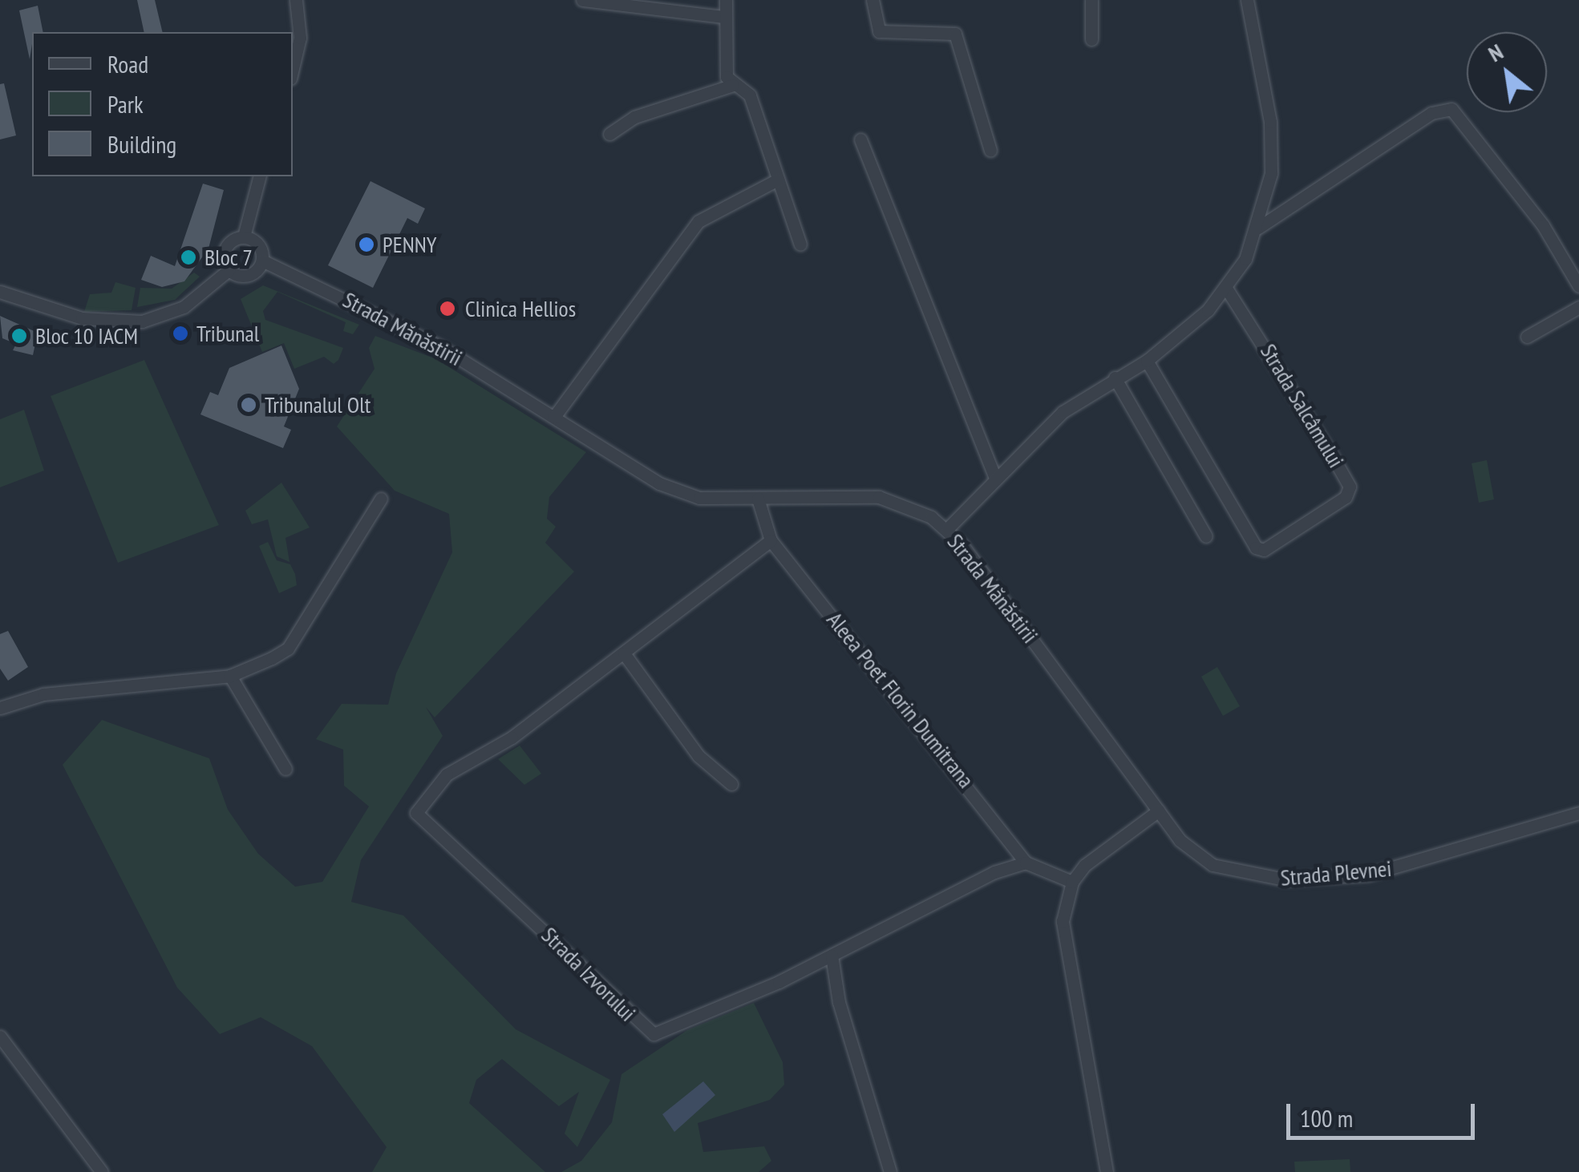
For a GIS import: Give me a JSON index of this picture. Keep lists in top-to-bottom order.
{
  "streets": {
    "street": [
      "Strada Mănăstirii",
      "Strada Salcâmului",
      "Aleea Poet Florin Dumitrana",
      "Strada Plevnei",
      "Strada Izvorului"
    ]
  },
  "crossings": [
    ["Strada Mănăstirii", "Strada Plevnei"],
    ["Aleea Poet Florin Dumitrana", "Strada Izvorului"]
  ],
  "places": [
    "PENNY",
    "Bloc 7",
    "Clinica Hellios",
    "Tribunal",
    "Bloc 10 IACM",
    "Tribunalul Olt"
  ],
  "legend": ["Road", "Park", "Building"],
  "scale_bar": "100 m",
  "north": "top left"
}
